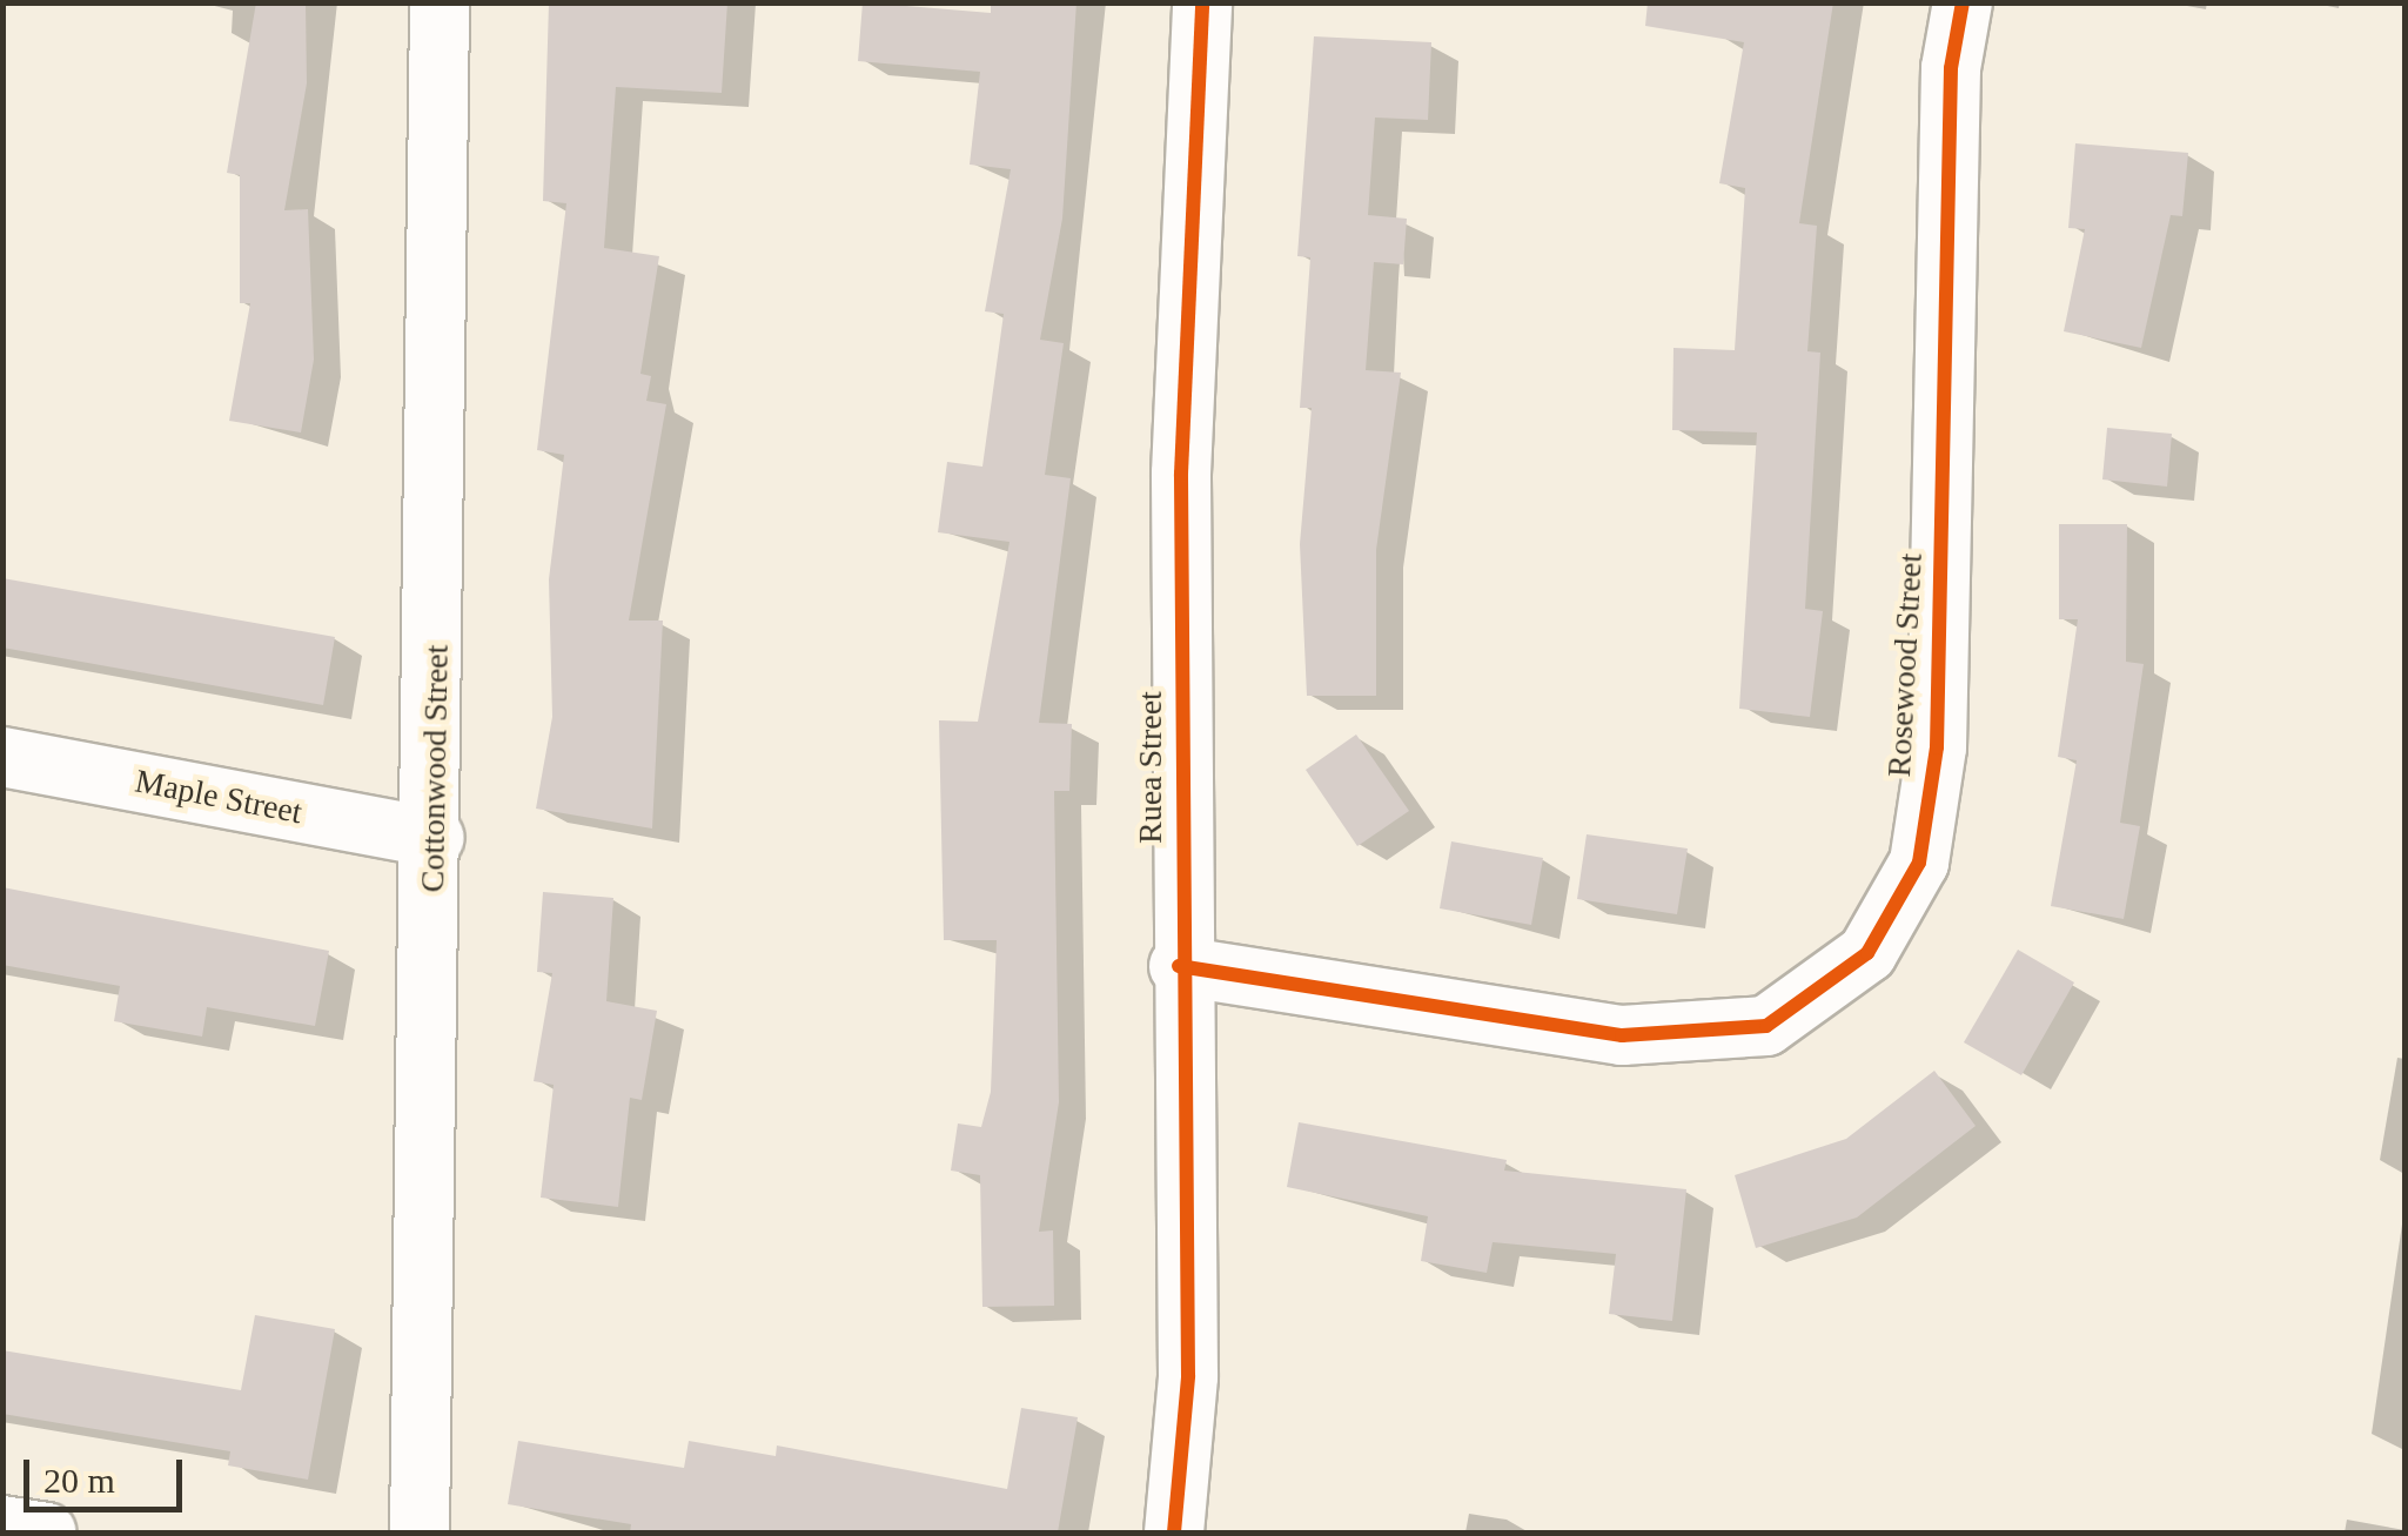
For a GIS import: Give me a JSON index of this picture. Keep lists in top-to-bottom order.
{
  "streets": {
    "street": [
      "Rosewood Street",
      "Ruea Street",
      "Cottonwood Street",
      "Maple Street"
    ]
  },
  "crossings": [
    ["Rosewood Street", "Ruea Street"],
    ["Cottonwood Street", "Maple Street"]
  ],
  "scale_bar": "20 m"
}
